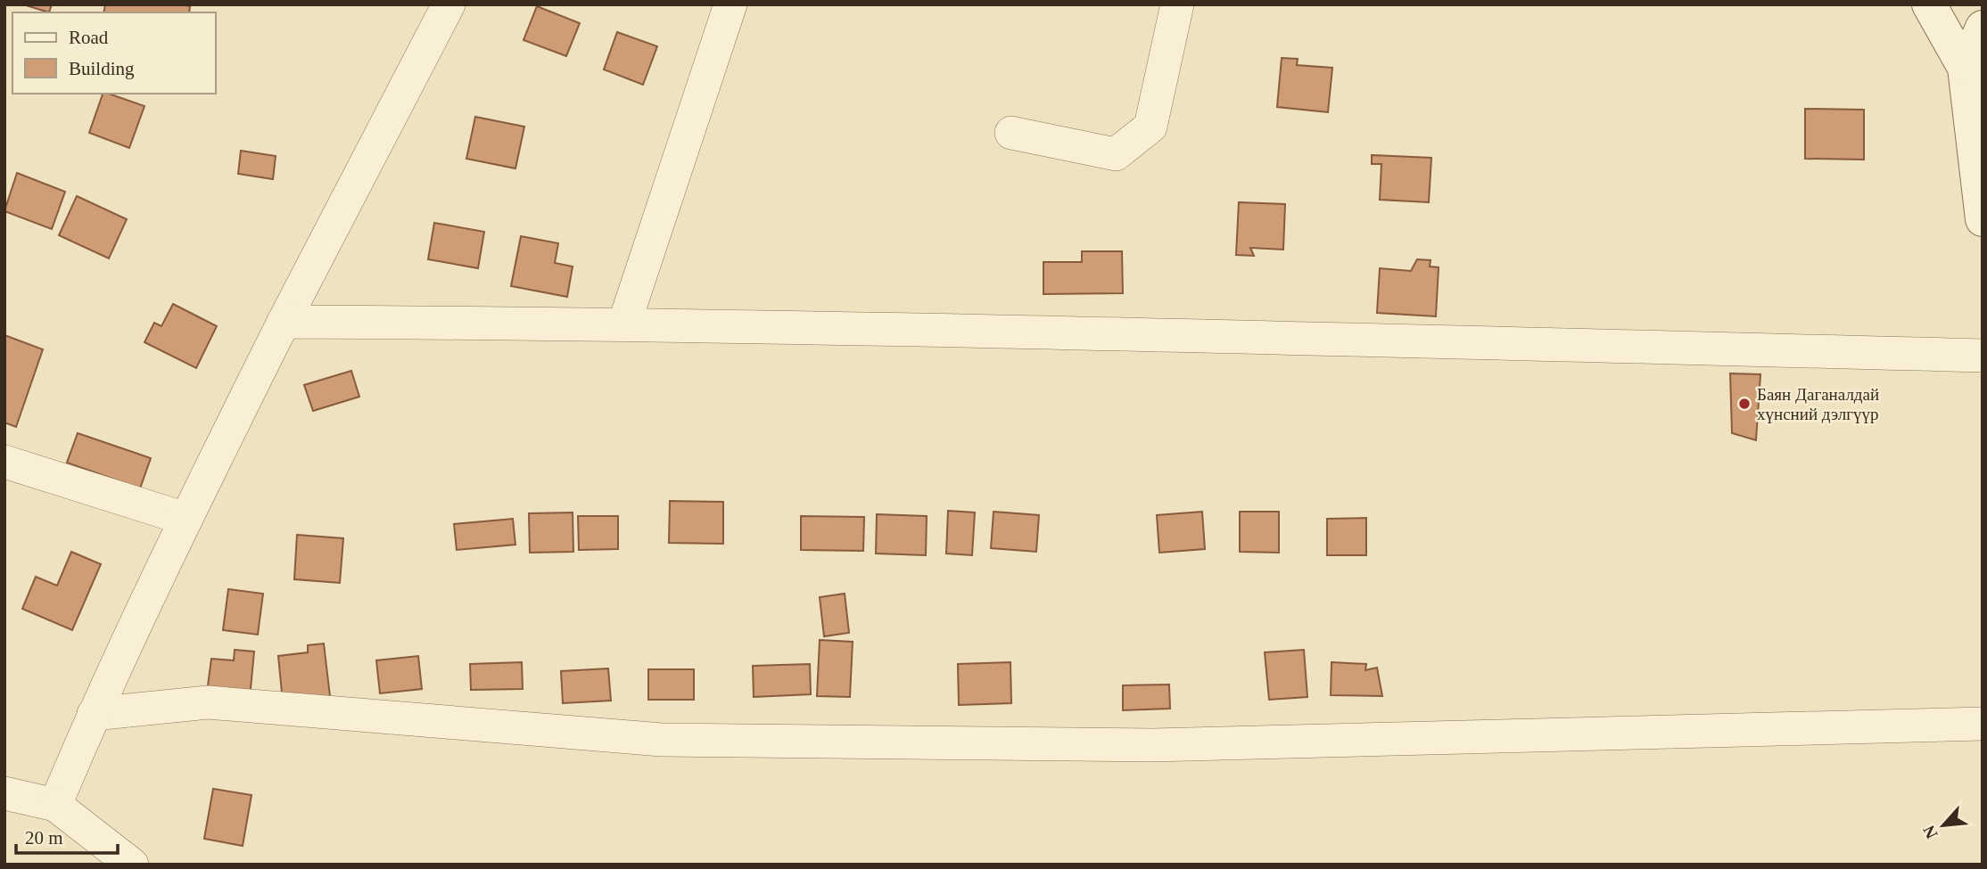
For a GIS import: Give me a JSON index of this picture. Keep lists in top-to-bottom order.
{
  "places": ["Баян Даганалдай хүнсний дэлгүүр"],
  "legend": ["Road", "Building"],
  "scale_bar": "20 m",
  "north": "bottom left"
}
